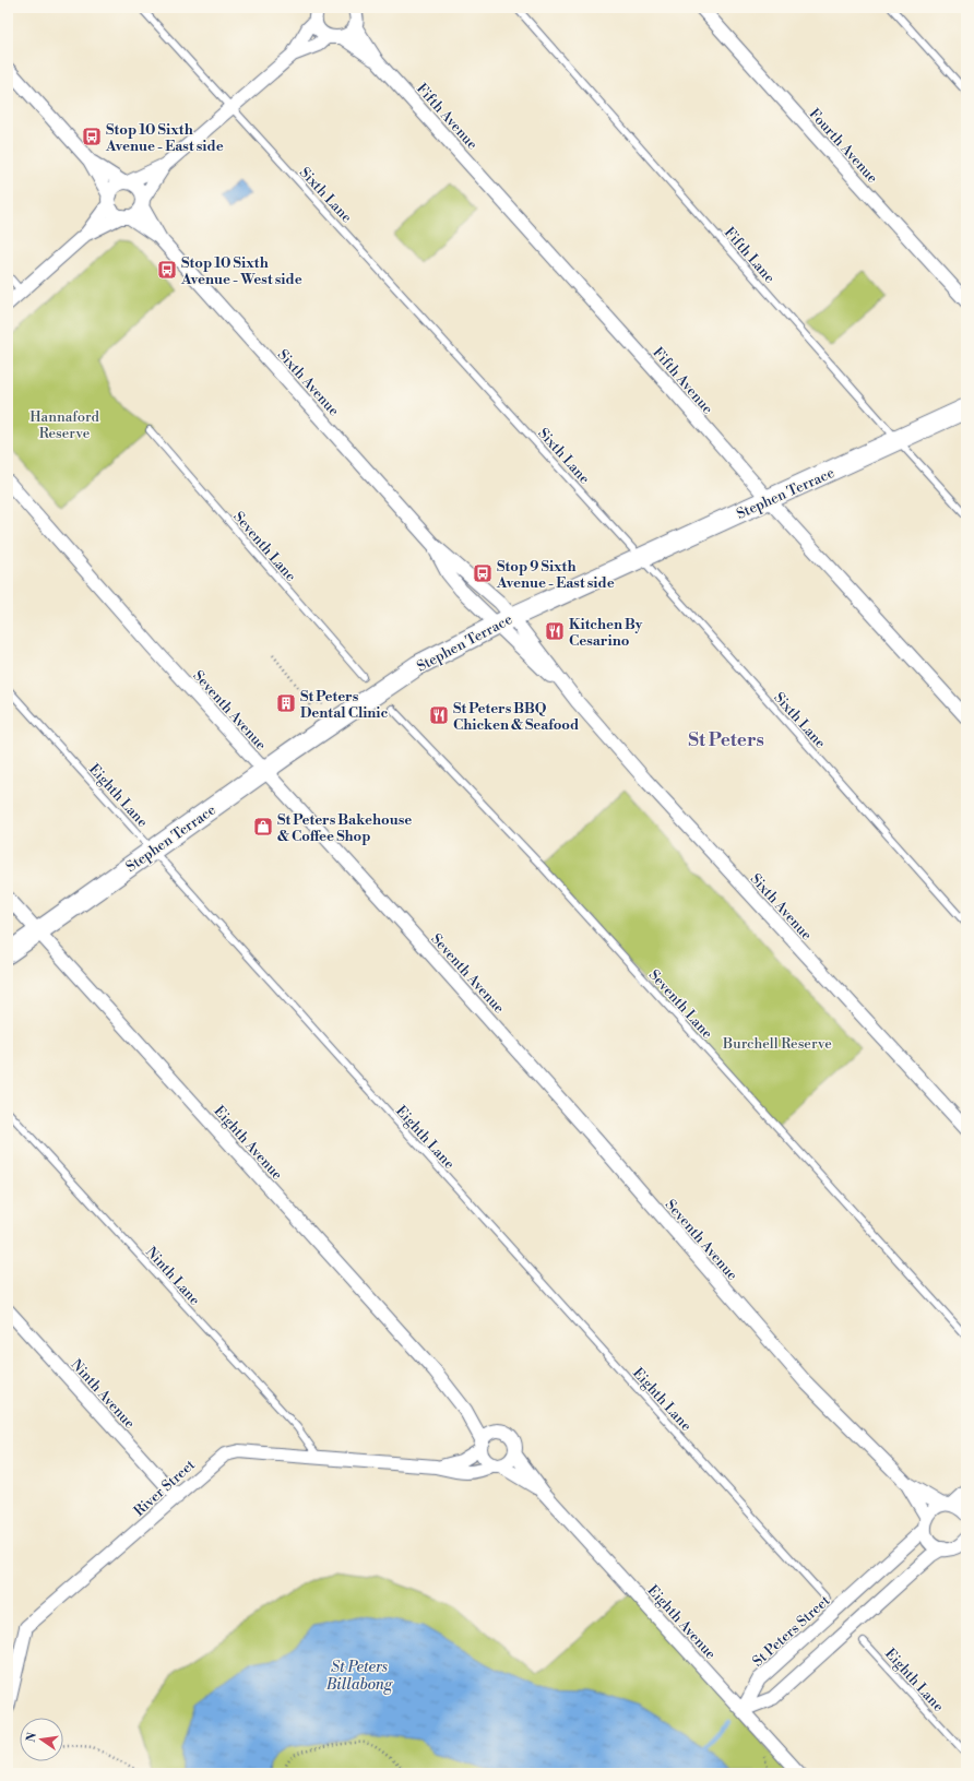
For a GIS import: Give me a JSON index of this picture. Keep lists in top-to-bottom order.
{
  "streets": {
    "main road": ["Stephen Terrace"],
    "street": [
      "Fifth Avenue",
      "Fourth Avenue",
      "Sixth Avenue",
      "Seventh Avenue",
      "Eighth Avenue",
      "Ninth Avenue",
      "River Street",
      "St Peters Street"
    ],
    "lane": [
      "Sixth Lane",
      "Fifth Lane",
      "Seventh Lane",
      "Eighth Lane",
      "Ninth Lane"
    ]
  },
  "crossings": [
    ["Fifth Avenue", "Stephen Terrace"],
    ["Sixth Lane", "Stephen Terrace"],
    ["Fifth Lane", "Stephen Terrace"],
    ["Sixth Avenue", "Stephen Terrace"],
    ["Stephen Terrace", "Seventh Avenue"],
    ["Stephen Terrace", "Eighth Lane"],
    ["Stephen Terrace", "Eighth Avenue"],
    ["Seventh Avenue", "St Peters Street"],
    ["Eighth Avenue", "River Street"],
    ["Eighth Avenue", "St Peters Street"],
    ["Ninth Lane", "River Street"],
    ["Ninth Avenue", "River Street"]
  ],
  "districts": ["St Peters"],
  "water": ["St Peters Billabong"],
  "parks": ["Hannaford Reserve", "Burchell Reserve"],
  "places": {
    "bus stop": ["Stop 10 Sixth Avenue - East side", "Stop 10 Sixth Avenue - West side", "Stop 9 Sixth Avenue - East side"],
    "restaurant": ["Kitchen By Cesarino", "St Peters BBQ Chicken & Seafood"],
    "building": ["St Peters Dental Clinic"],
    "shop": ["St Peters Bakehouse & Coffee Shop"]
  },
  "north": "left"
}
